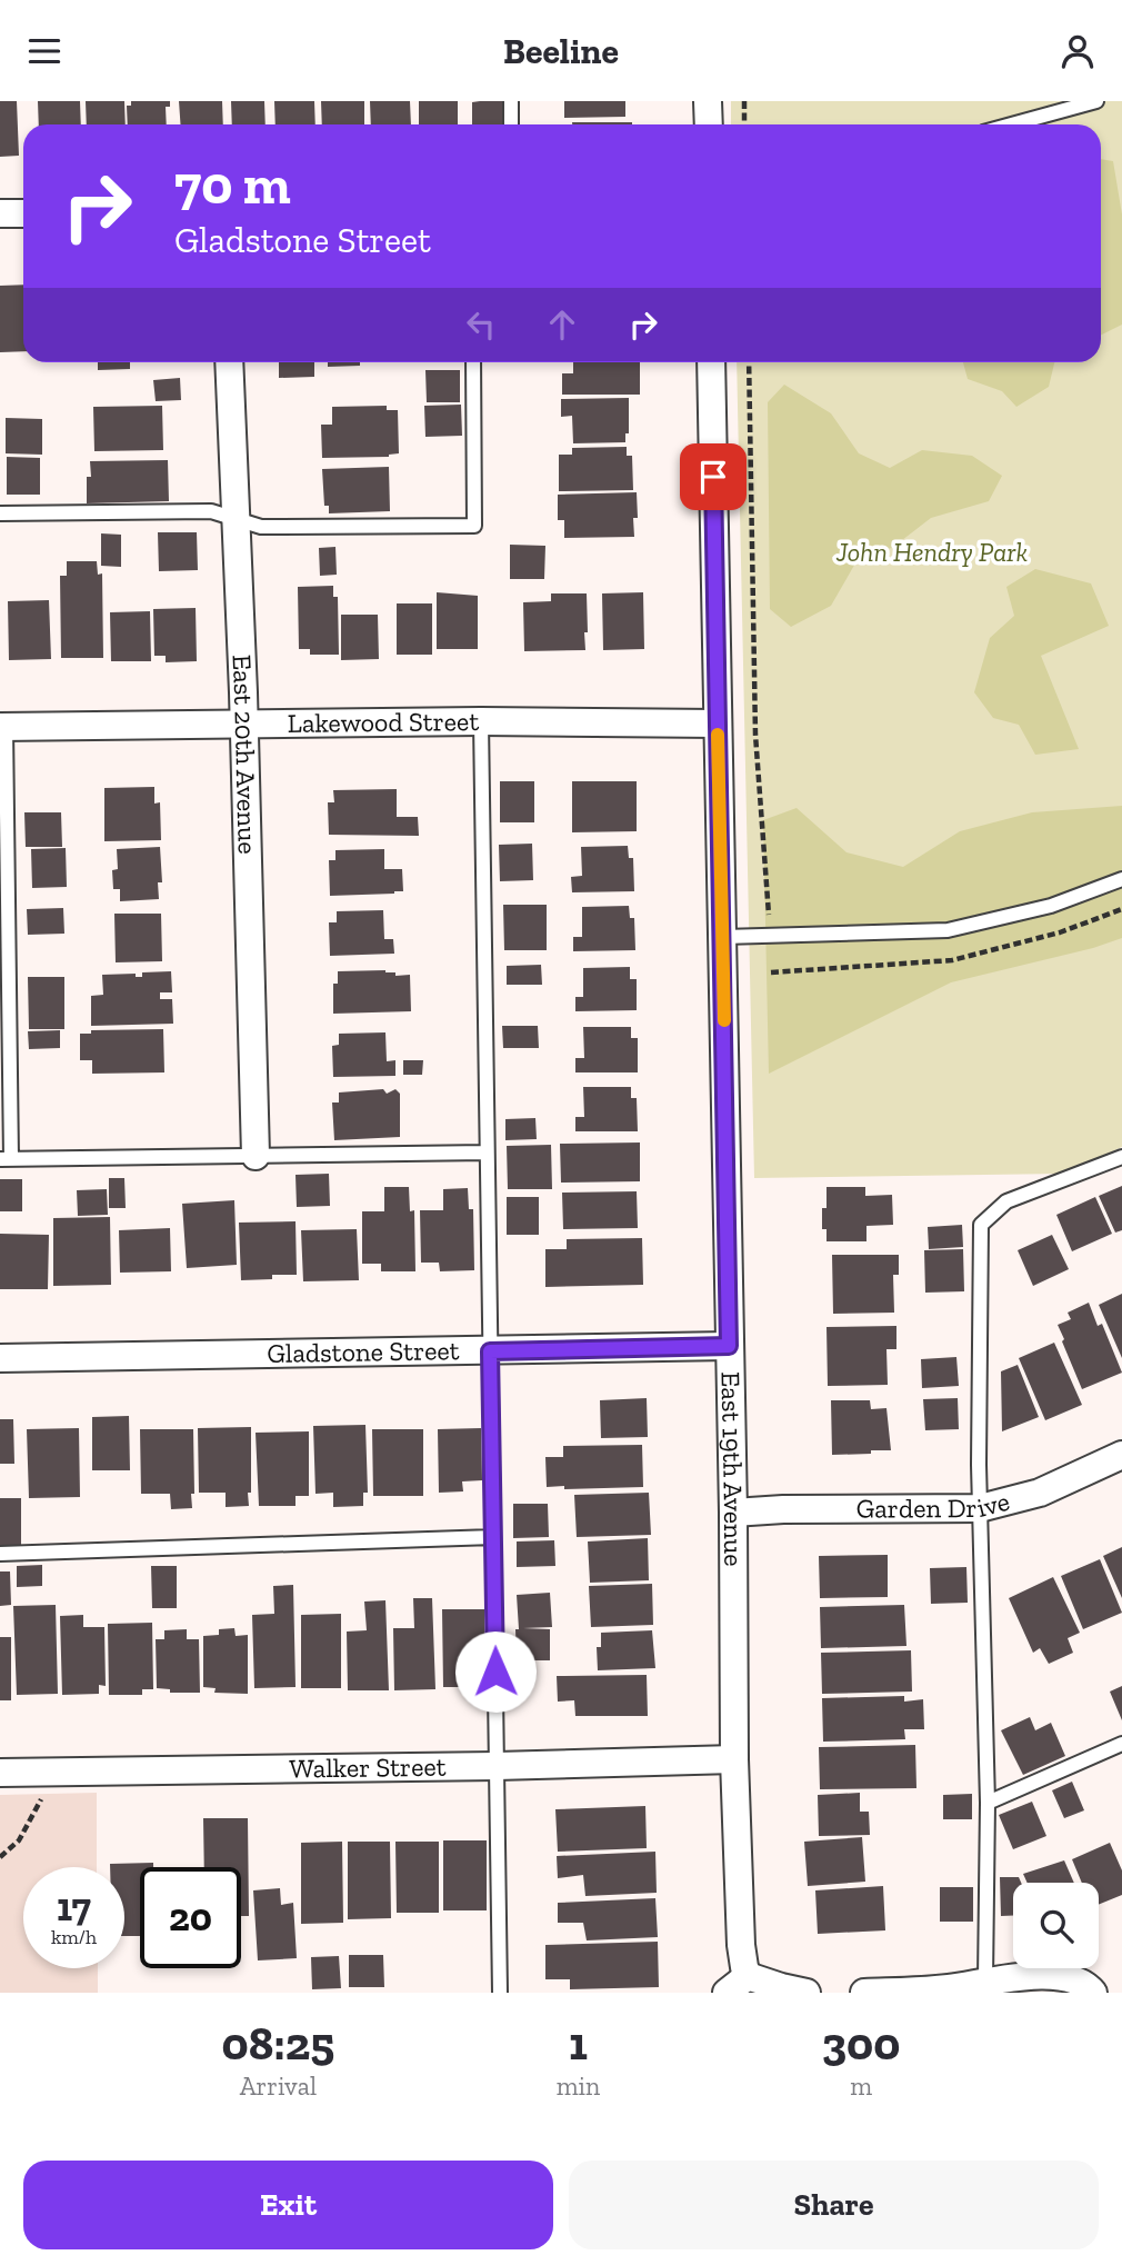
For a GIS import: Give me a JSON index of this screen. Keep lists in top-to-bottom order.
{
  "streets": {
    "street": [
      "Lakewood Street",
      "East 20th Avenue",
      "Gladstone Street",
      "East 19th Avenue",
      "Garden Drive",
      "Walker Street"
    ]
  },
  "crossings": [
    ["Lakewood Street", "East 20th Avenue"],
    ["Lakewood Street", "East 19th Avenue"],
    ["Gladstone Street", "East 19th Avenue"],
    ["East 19th Avenue", "Garden Drive"],
    ["East 19th Avenue", "Walker Street"]
  ],
  "parks": ["John Hendry Park"],
  "page": {
    "header": "Beeline",
    "turn": ["70 m", "Gladstone Street"],
    "speed": "17 km/h",
    "limit": "20",
    "eta": [
      "08:25",
      "Arrival",
      "1",
      "min",
      "300",
      "m"
    ],
    "buttons": ["Exit", "Share"]
  }
}
